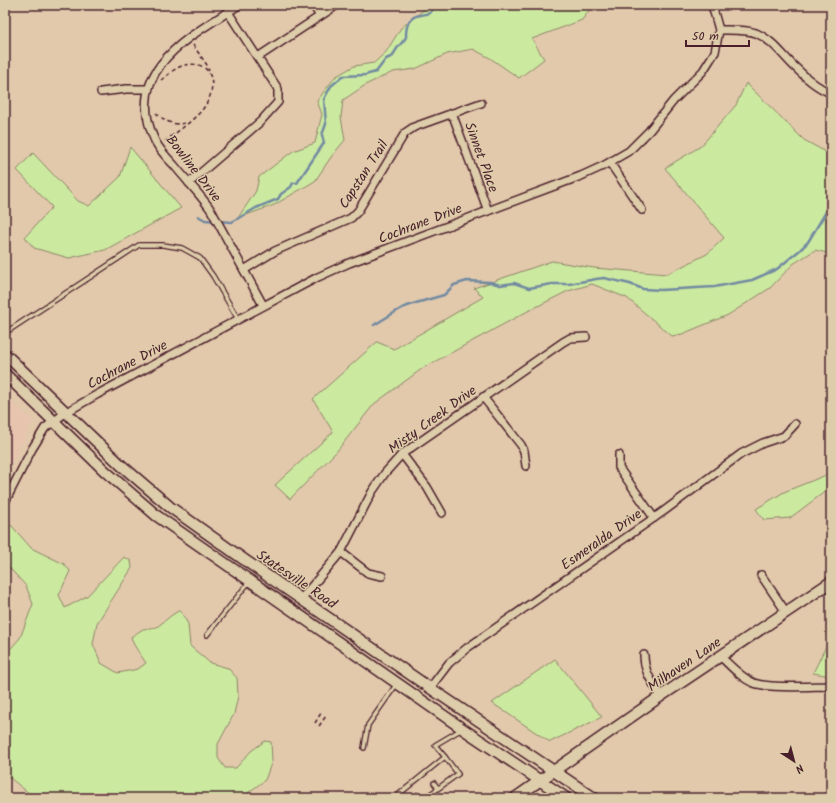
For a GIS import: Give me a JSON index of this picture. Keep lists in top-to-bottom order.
{
  "streets": {
    "main road": ["Statesville Road", "Milhaven Lane"],
    "street": [
      "Sinnet Place",
      "Bowline Drive",
      "Capstan Trail",
      "Cochrane Drive",
      "Misty Creek Drive",
      "Esmeralda Drive"
    ]
  },
  "crossings": [
    ["Sinnet Place", "Capstan Trail"],
    ["Sinnet Place", "Cochrane Drive"],
    ["Bowline Drive", "Capstan Trail"],
    ["Bowline Drive", "Cochrane Drive"],
    ["Cochrane Drive", "Statesville Road"],
    ["Misty Creek Drive", "Statesville Road"],
    ["Esmeralda Drive", "Statesville Road"],
    ["Statesville Road", "Milhaven Lane"]
  ],
  "scale_bar": "50 m",
  "north": "bottom right"
}
